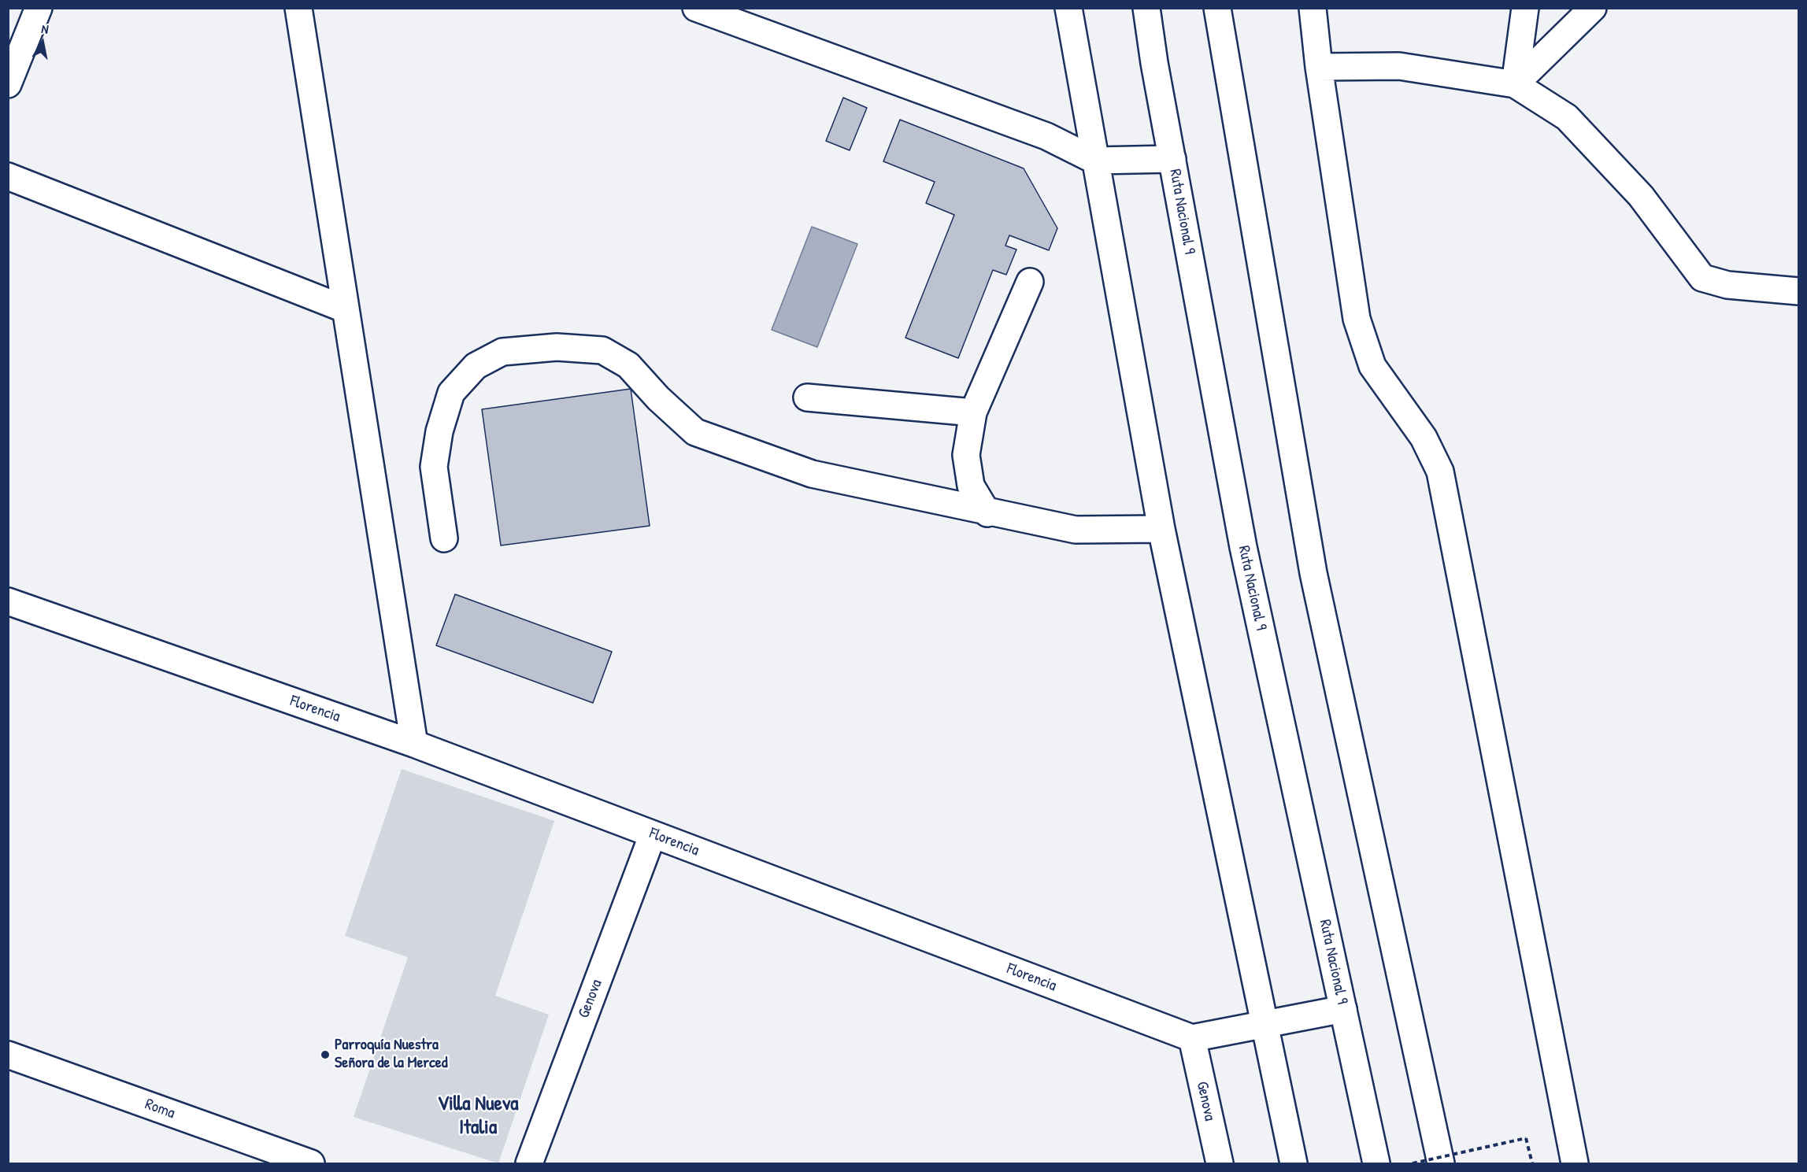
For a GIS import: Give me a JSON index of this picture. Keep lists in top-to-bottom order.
{
  "streets": {
    "main road": [
      "Ruta Nacional 9",
      "Florencia",
      "Genova",
      "Roma"
    ]
  },
  "crossings": [
    ["Florencia", "Genova"]
  ],
  "districts": ["Villa Nueva Italia"],
  "places": ["Parroquía Nuestra Señora de la Merced"],
  "north": "top"
}
